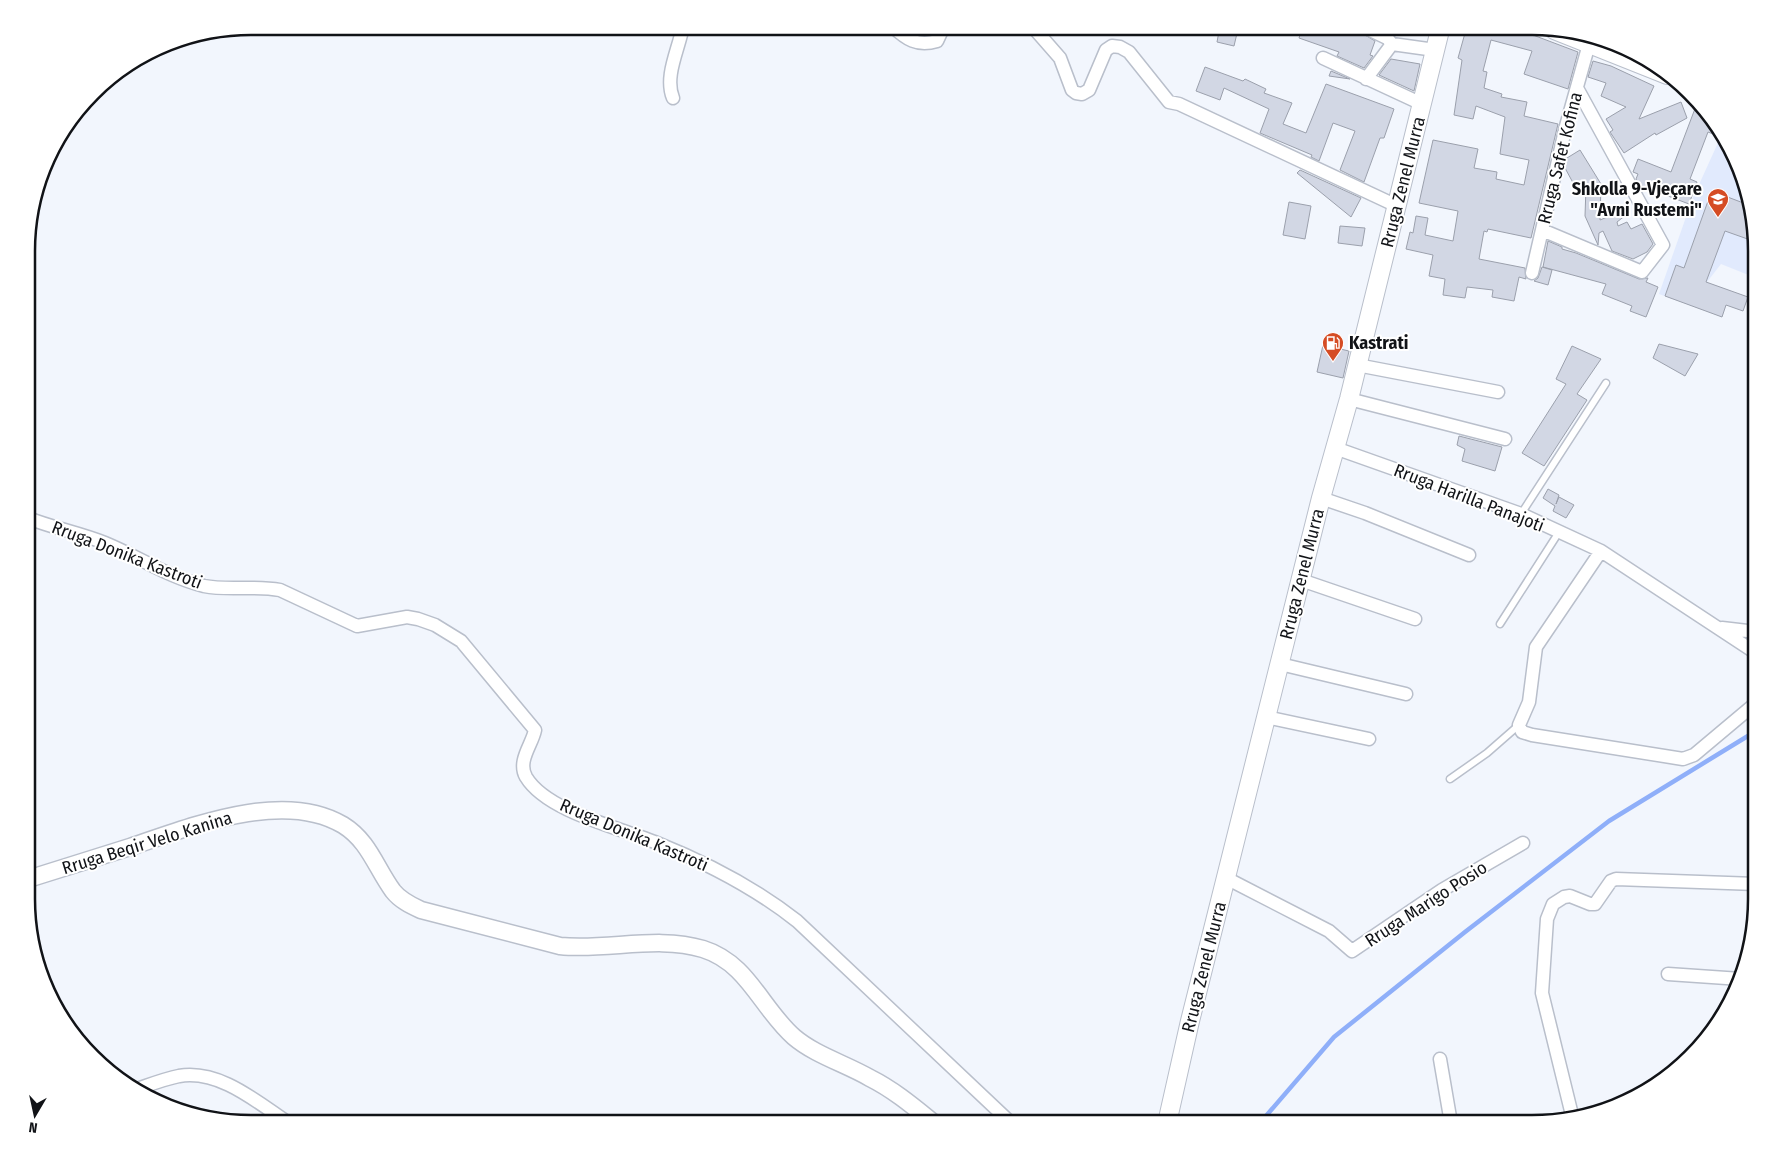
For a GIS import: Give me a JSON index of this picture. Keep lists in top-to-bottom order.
{
  "streets": {
    "main road": ["Rruga Zenel Murra"],
    "street": [
      "Rruga Safet Kofina",
      "Rruga Harilla Panajoti",
      "Rruga Donika Kastroti",
      "Rruga Beqir Velo Kanina",
      "Rruga Marigo Posio"
    ]
  },
  "crossings": [
    ["Rruga Zenel Murra", "Rruga Harilla Panajoti"],
    ["Rruga Zenel Murra", "Rruga Marigo Posio"]
  ],
  "places": {
    "school or university": ["Shkolla 9-Vjeçare \"Avni Rustemi\""],
    "fuel station": ["Kastrati"]
  },
  "north": "bottom"
}
